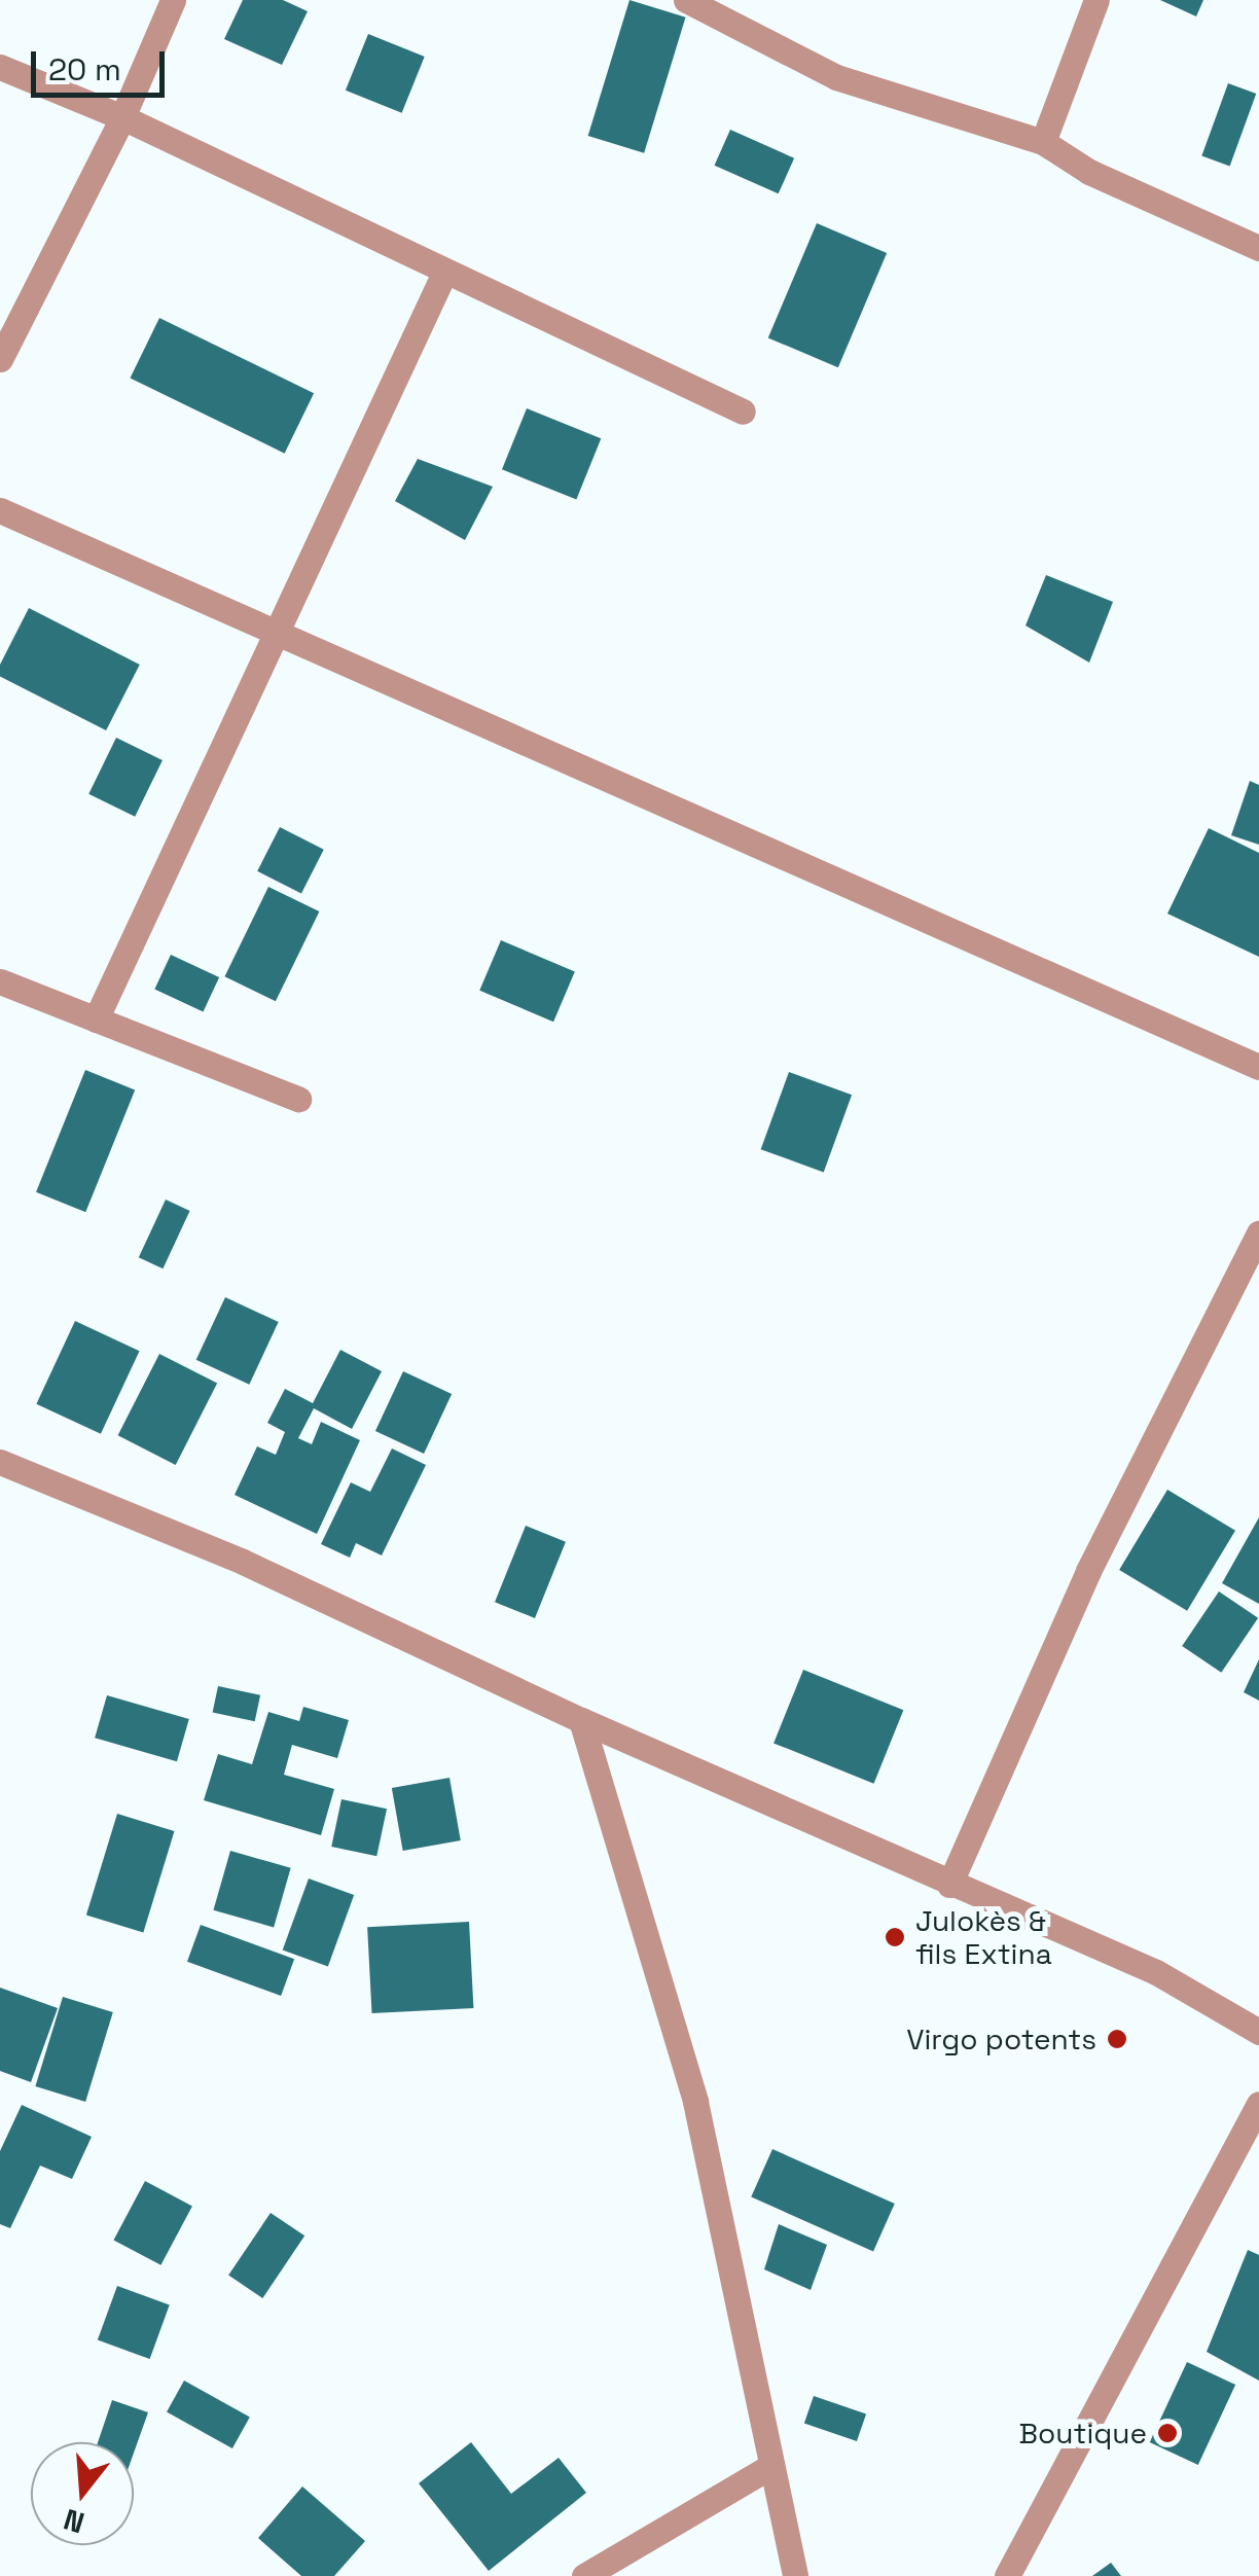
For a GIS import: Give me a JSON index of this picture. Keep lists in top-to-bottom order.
{
  "places": ["Julokès & fils Extina", "Virgo potents", "Boutique"],
  "scale_bar": "20 m",
  "north": "bottom"
}
